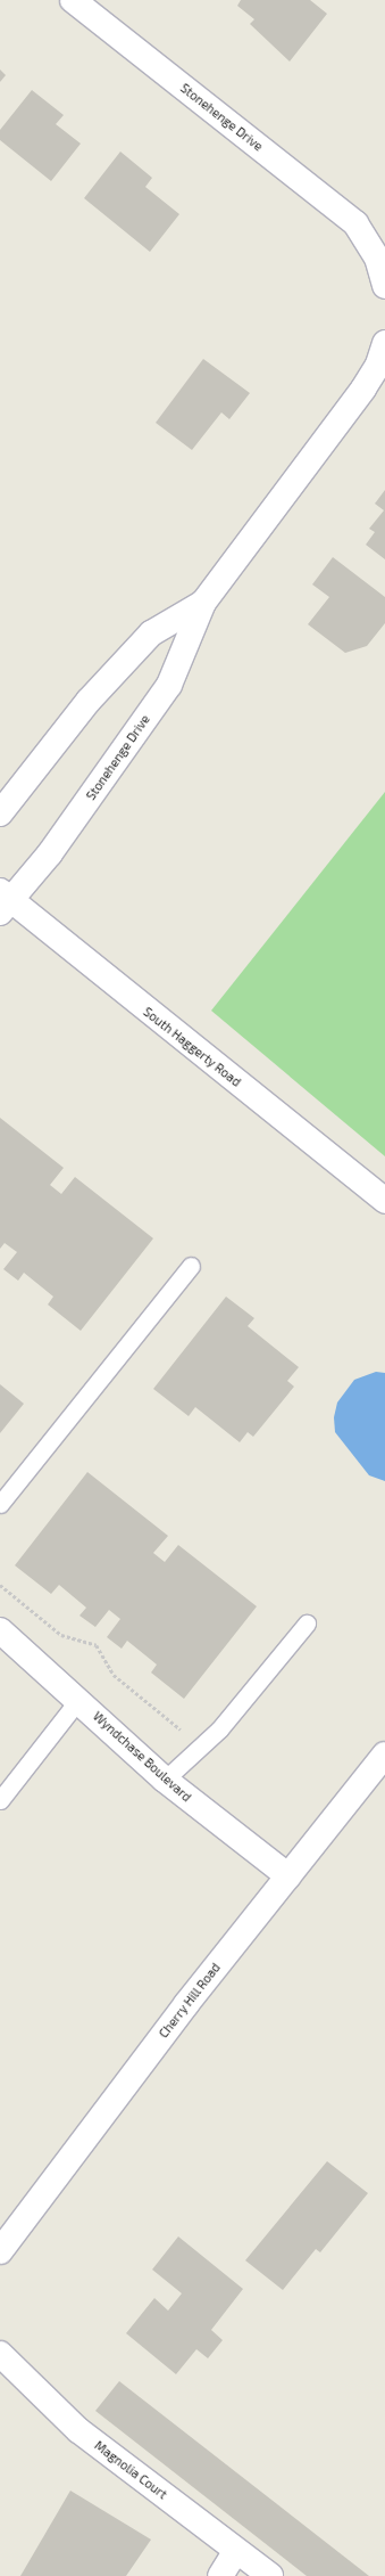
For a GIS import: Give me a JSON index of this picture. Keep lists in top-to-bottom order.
{
  "streets": {
    "street": [
      "Stonehenge Drive",
      "South Haggerty Road",
      "Wyndchase Boulevard",
      "Cherry Hill Road",
      "Magnolia Court"
    ]
  },
  "crossings": [
    ["Stonehenge Drive", "South Haggerty Road"],
    ["Wyndchase Boulevard", "Cherry Hill Road"]
  ]
}
